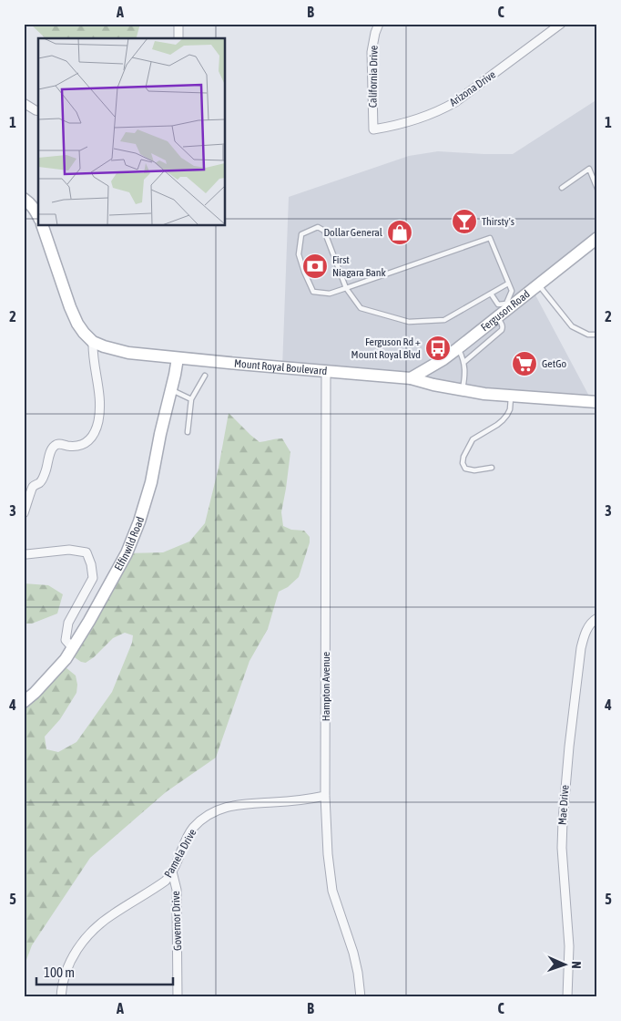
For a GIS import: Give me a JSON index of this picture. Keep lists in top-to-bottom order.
{
  "streets": {
    "main road": ["Ferguson Road", "Mount Royal Boulevard", "Elfinwild Road"],
    "street": [
      "California Drive",
      "Arizona Drive",
      "Hampton Avenue",
      "Mae Drive",
      "Pamela Drive",
      "Governor Drive"
    ]
  },
  "crossings": [
    ["California Drive", "Arizona Drive"],
    ["Ferguson Road", "Mount Royal Boulevard"],
    ["Mount Royal Boulevard", "Elfinwild Road"],
    ["Mount Royal Boulevard", "Hampton Avenue"],
    ["Hampton Avenue", "Pamela Drive"],
    ["Pamela Drive", "Governor Drive"]
  ],
  "places": {
    "bar": ["Thirsty's"],
    "shop": ["Dollar General"],
    "bank": ["First Niagara Bank"],
    "bus stop": ["Ferguson Rd + Mount Royal Blvd"],
    "supermarket": ["GetGo"]
  },
  "scale_bar": "100 m",
  "north": "right",
  "grid": {
    "columns": ["A", "B", "C"],
    "rows": [
      "1",
      "2",
      "3",
      "4",
      "5"
    ]
  }
}
